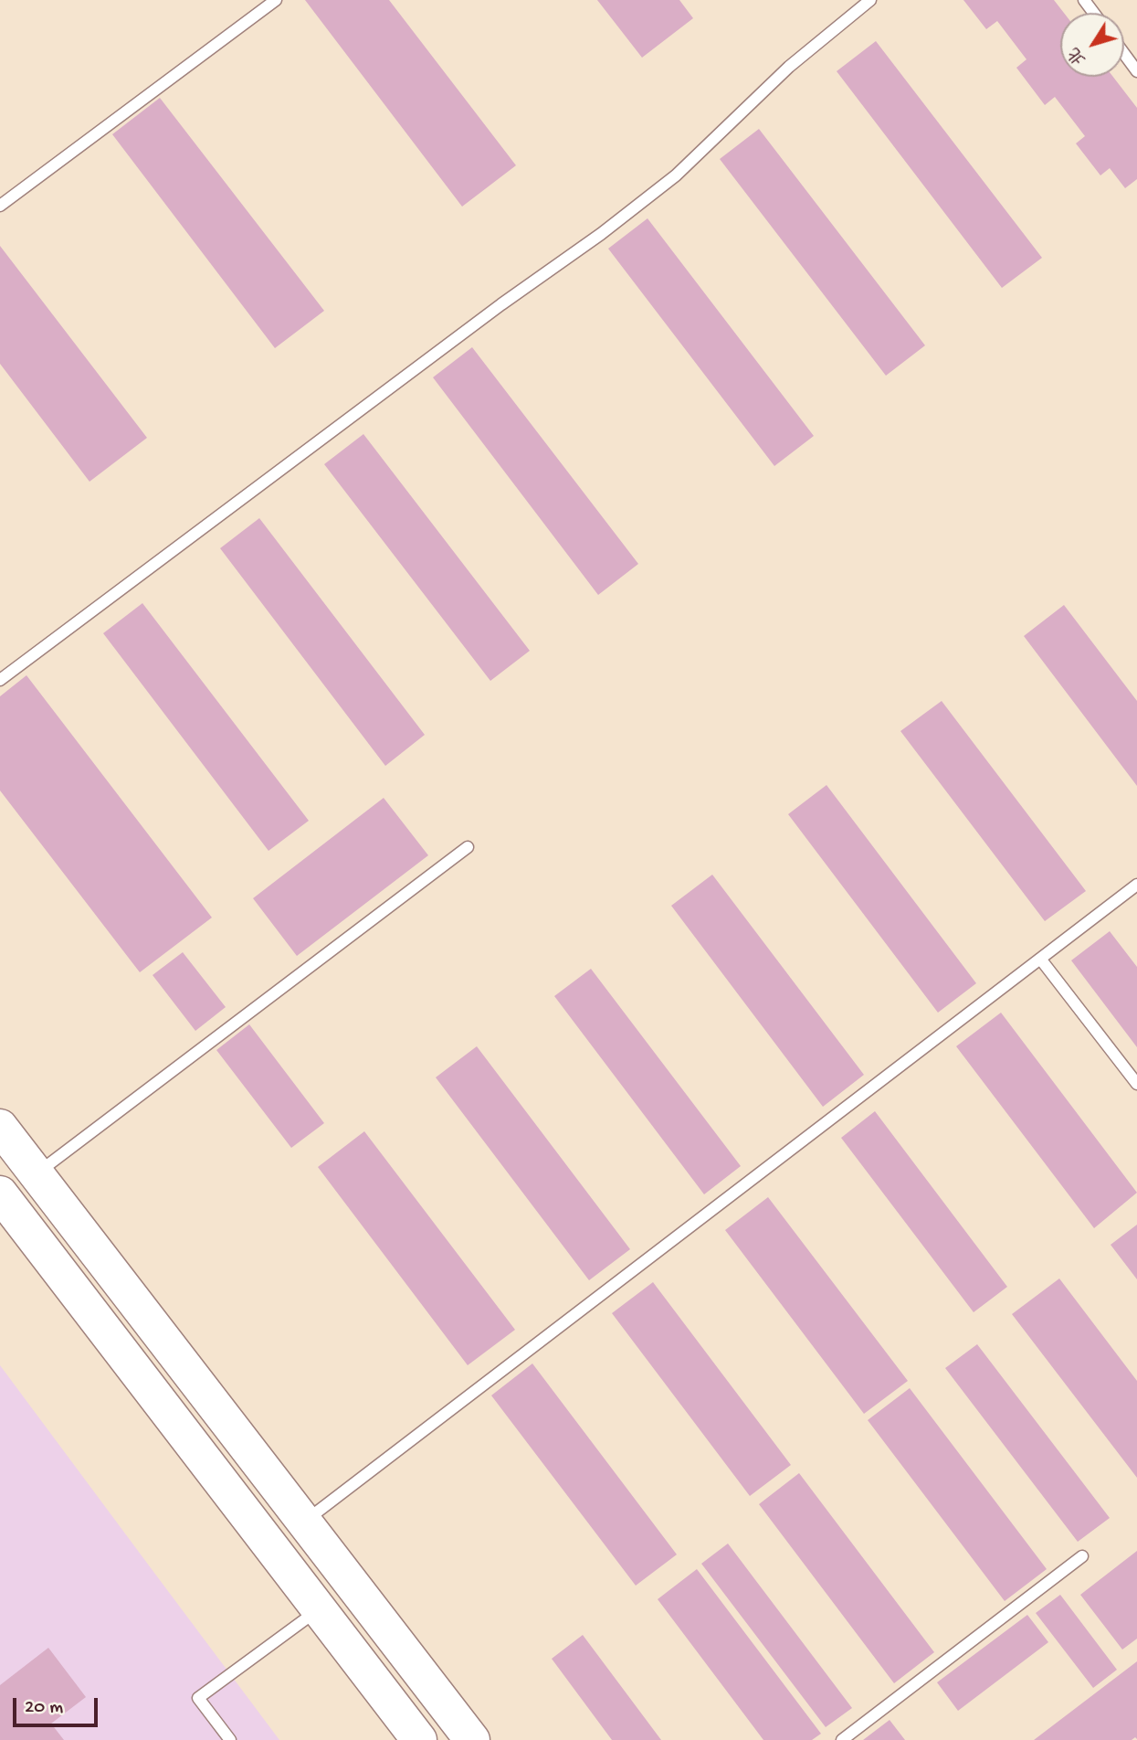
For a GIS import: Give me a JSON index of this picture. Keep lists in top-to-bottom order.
{
  "scale_bar": "20 m",
  "north": "bottom left"
}
